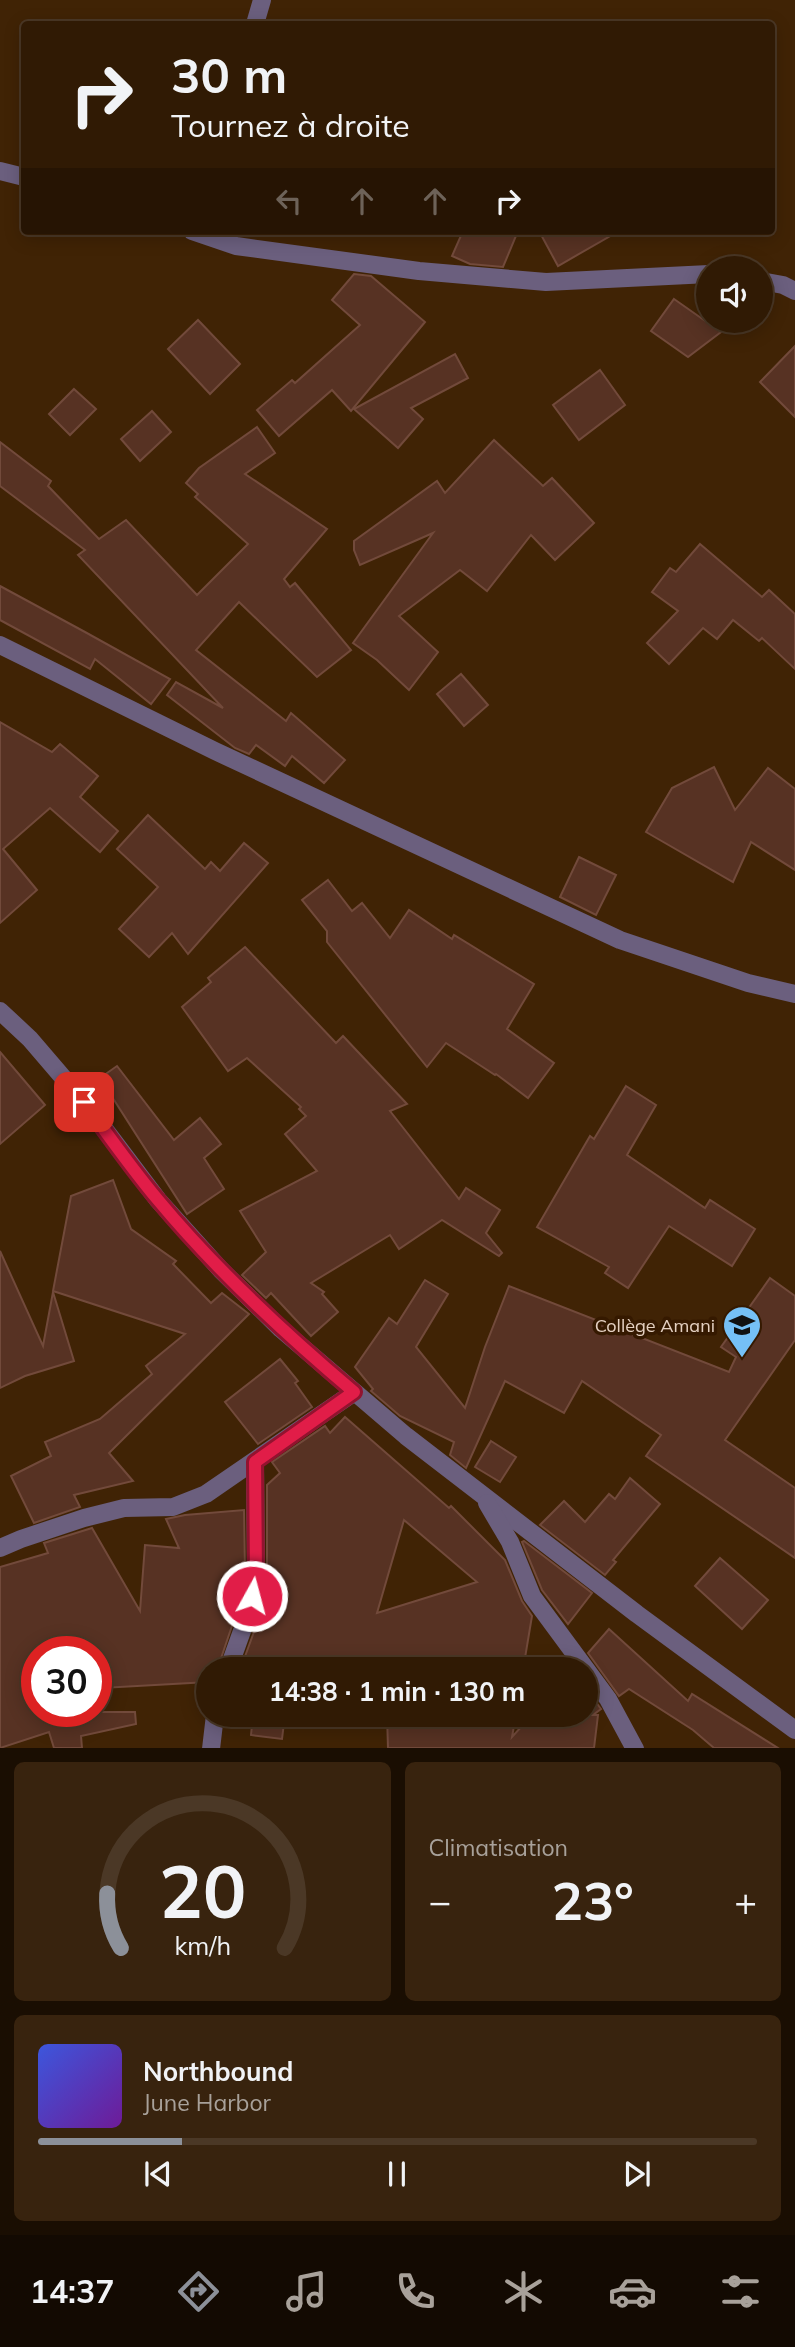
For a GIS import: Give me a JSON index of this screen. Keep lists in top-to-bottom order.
{
  "places": {
    "school or university": ["Collège Amani"]
  },
  "page": {
    "turn": ["30 m", "Tournez à droite"],
    "limit": "30",
    "trip": "14:38 · 1 min · 130 m",
    "tile": "Climatisation",
    "heat": ["−", "23°", "+"],
    "song": ["Northbound", "June Harbor"],
    "tabs": "14:37",
    "gauge": ["20", "km/h"]
  }
}
